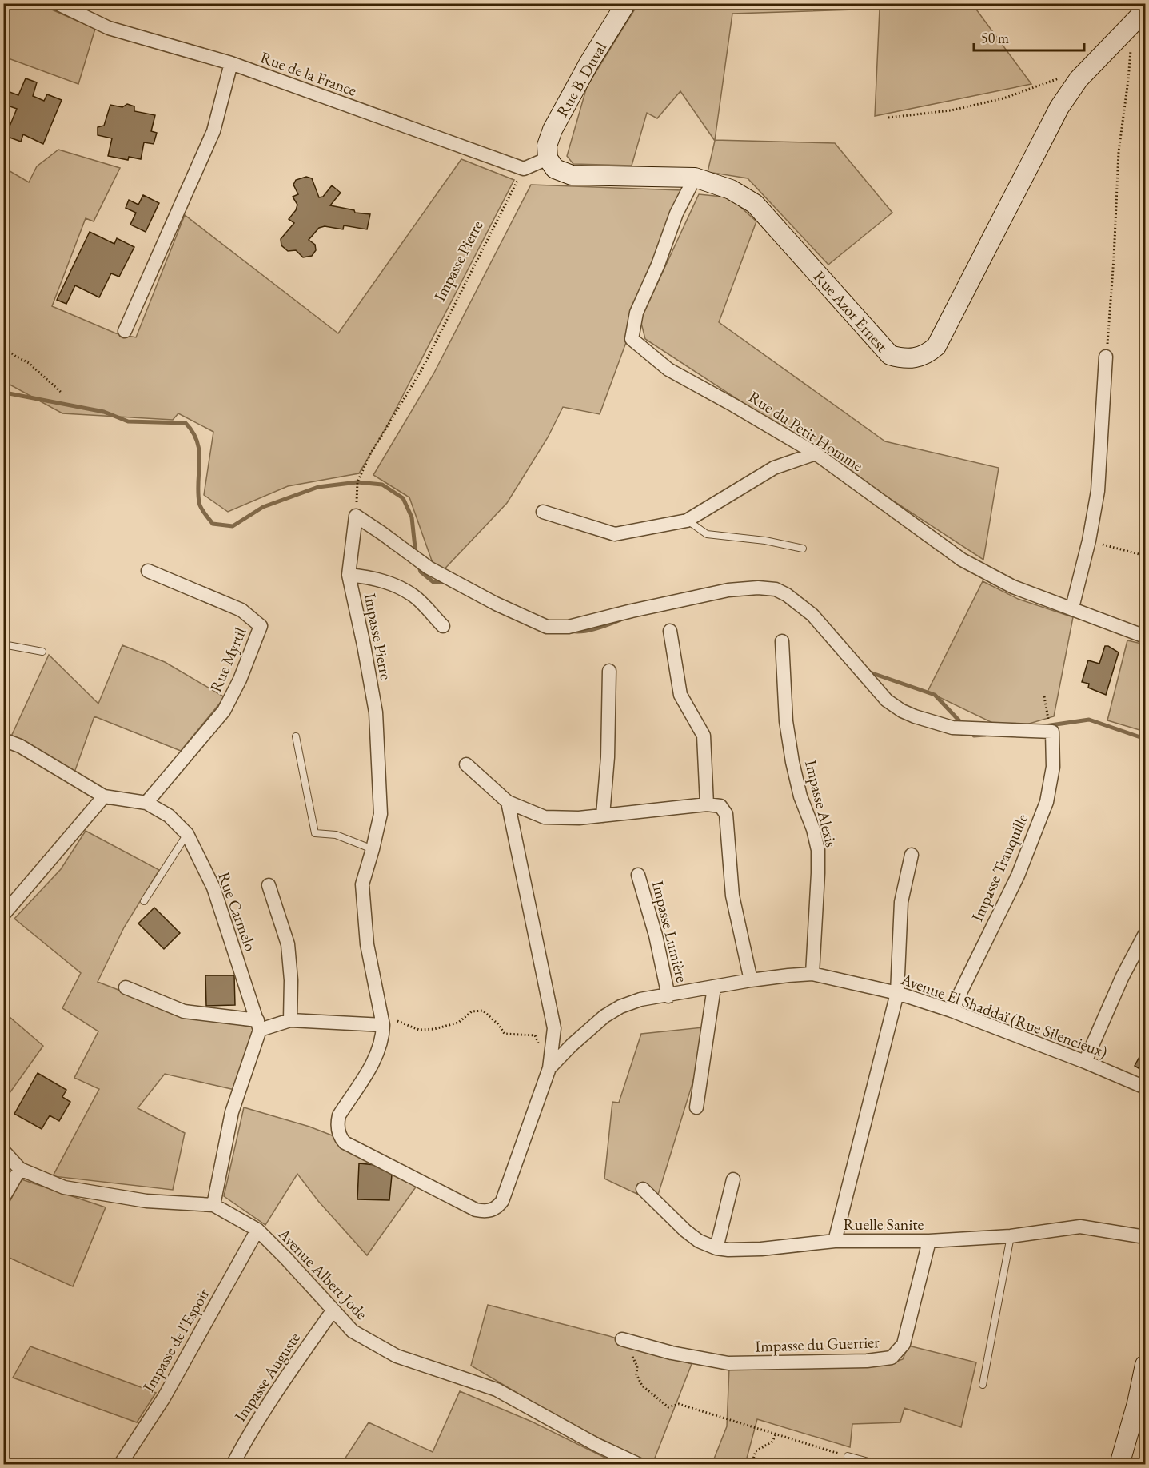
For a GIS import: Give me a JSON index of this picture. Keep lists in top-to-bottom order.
{
  "streets": {
    "street": [
      "Rue de la France",
      "Rue B. Duval",
      "Impasse Pierre",
      "Rue Azor Ernest",
      "Rue du Petit Homme",
      "Rue Myrtil",
      "Impasse Alexis",
      "Impasse Tranquille",
      "Rue Carmelo",
      "Impasse Lumière",
      "Avenue El Shaddaï (Rue Silencieux)",
      "Ruelle Sanite",
      "Avenue Albert Jode",
      "Impasse de l'Espoir",
      "Impasse du Guerrier",
      "Impasse Auguste"
    ]
  },
  "crossings": [
    ["Rue de la France", "Impasse Pierre"],
    ["Rue B. Duval", "Rue Azor Ernest"],
    ["Impasse Pierre", "Avenue El Shaddaï (Rue Silencieux)"],
    ["Rue Azor Ernest", "Rue du Petit Homme"],
    ["Rue Myrtil", "Rue Carmelo"],
    ["Impasse Alexis", "Avenue El Shaddaï (Rue Silencieux)"],
    ["Impasse Tranquille", "Avenue El Shaddaï (Rue Silencieux)"],
    ["Impasse Lumière", "Avenue El Shaddaï (Rue Silencieux)"],
    ["Ruelle Sanite", "Impasse du Guerrier"],
    ["Avenue Albert Jode", "Impasse de l'Espoir"],
    ["Avenue Albert Jode", "Impasse Auguste"]
  ],
  "scale_bar": "50 m"
}
